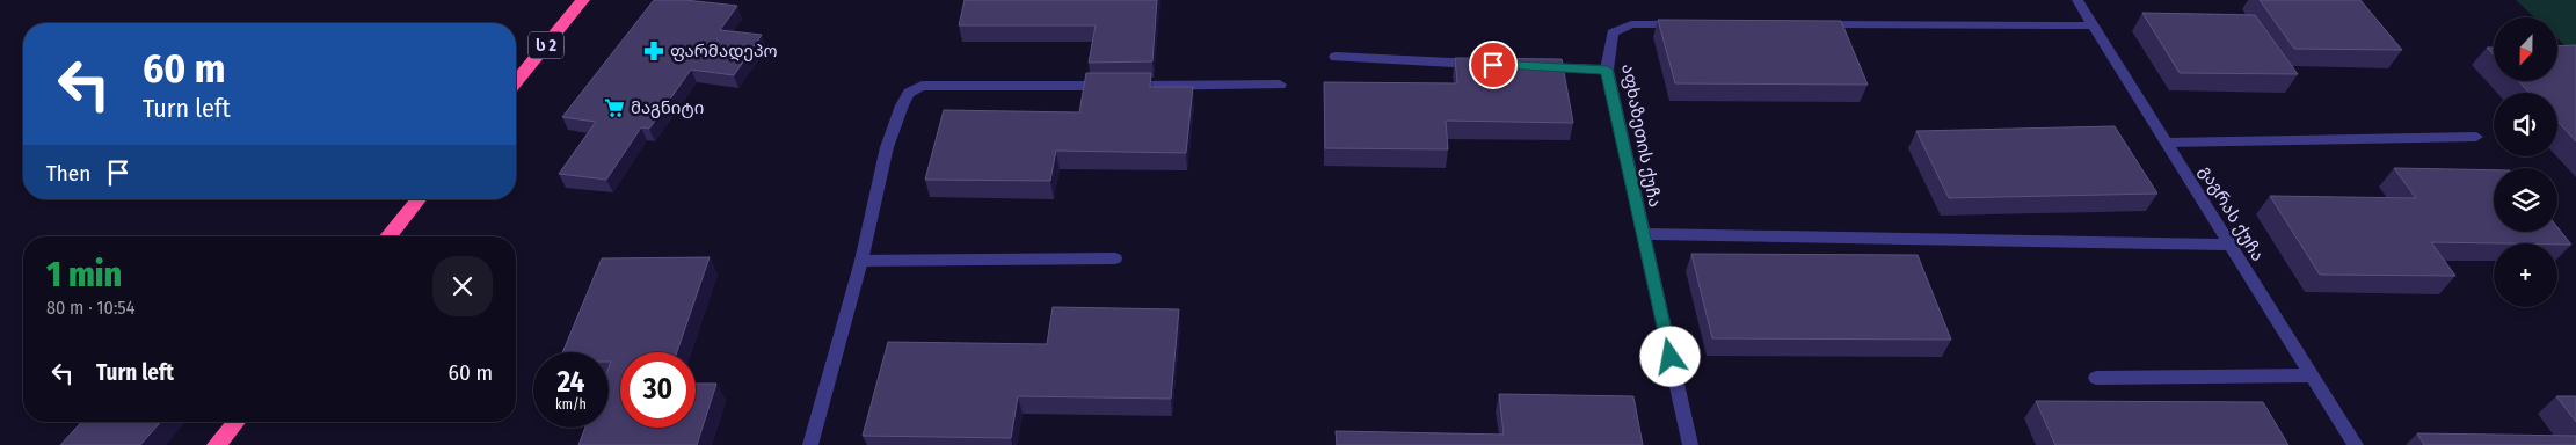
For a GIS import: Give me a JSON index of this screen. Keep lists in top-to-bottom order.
{
  "streets": {
    "highway": ["ს 2"],
    "street": ["აფხაზეთის ქუჩა", "გაგრას ქუჩა"]
  },
  "places": {
    "pharmacy": ["ფარმადეპო"],
    "supermarket": ["მაგნიტი"]
  },
  "north": "bottom",
  "page": {
    "map_buttons": "+",
    "turn": ["60 m", "Turn left"],
    "then": "Then",
    "heading": ["1 min", "80 m · 10:54"],
    "list": [
      {
        "name": "Turn left",
        "value": "60 m"
      }
    ],
    "speed": "24 km/h",
    "limit": "30"
  }
}
